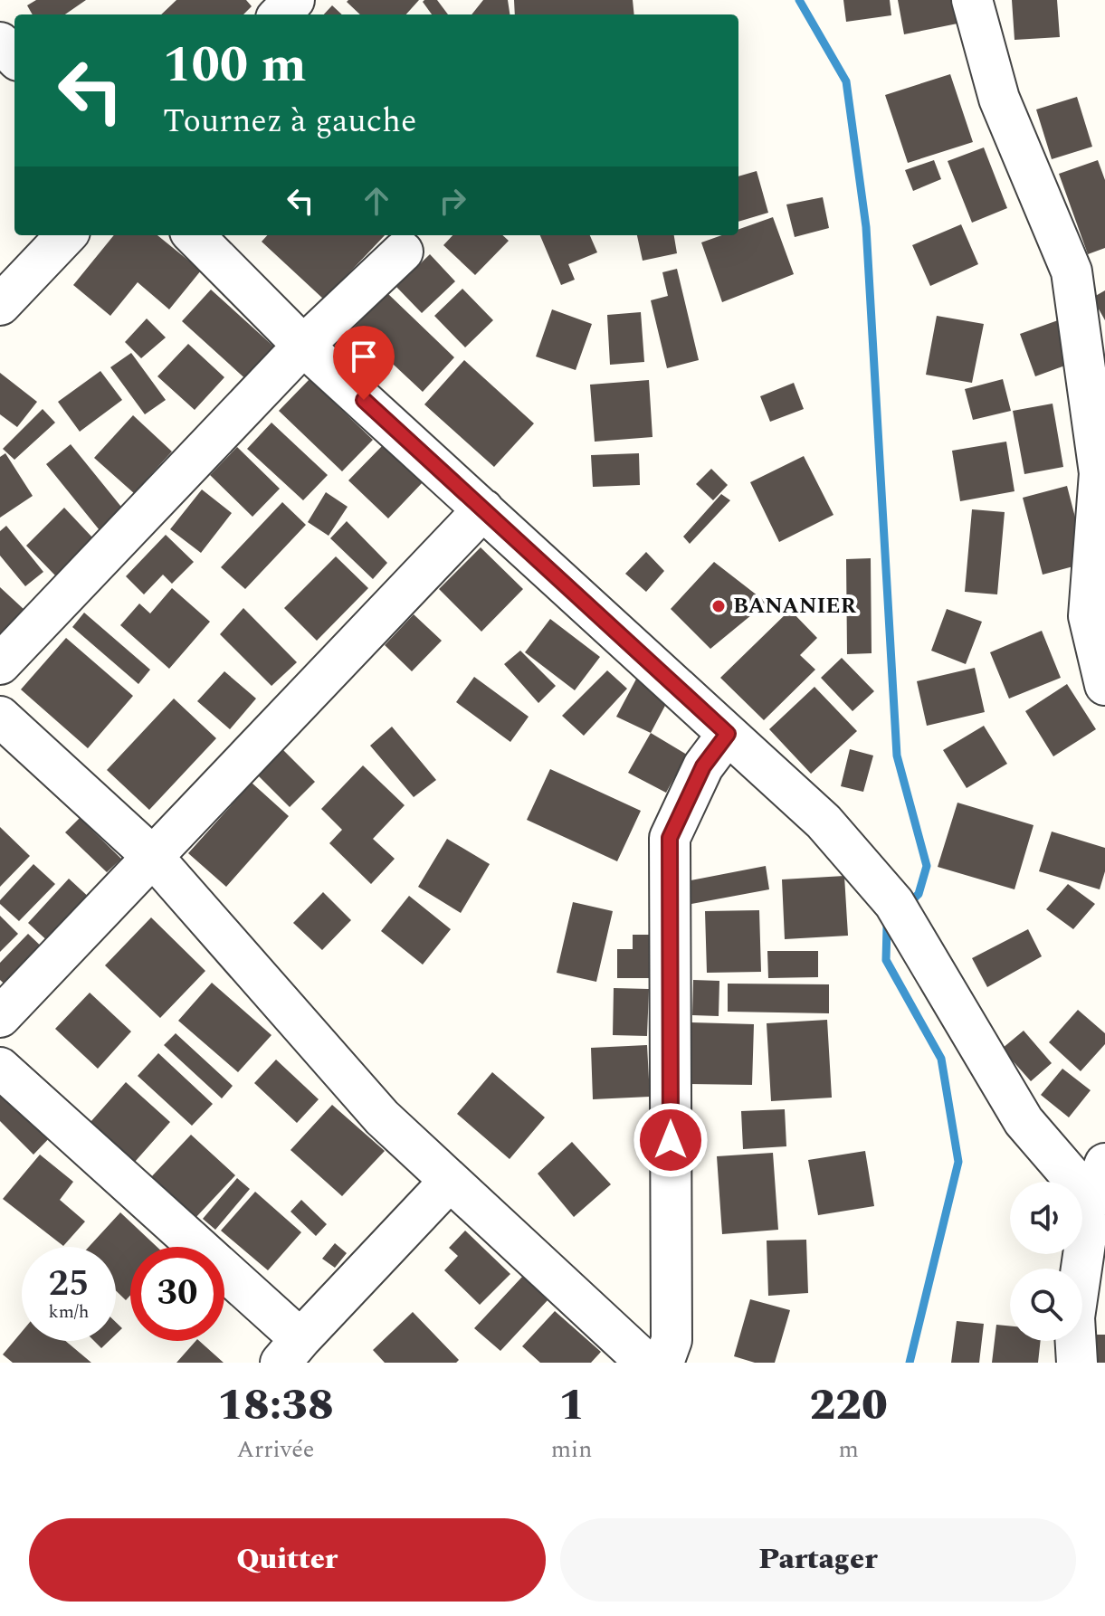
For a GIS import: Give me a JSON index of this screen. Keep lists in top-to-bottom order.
{
  "places": ["BANANIER"],
  "page": {
    "turn": ["100 m", "Tournez à gauche"],
    "speed": "25 km/h",
    "limit": "30",
    "eta": [
      "18:38",
      "Arrivée",
      "1",
      "min",
      "220",
      "m"
    ],
    "buttons": ["Quitter", "Partager"]
  }
}
